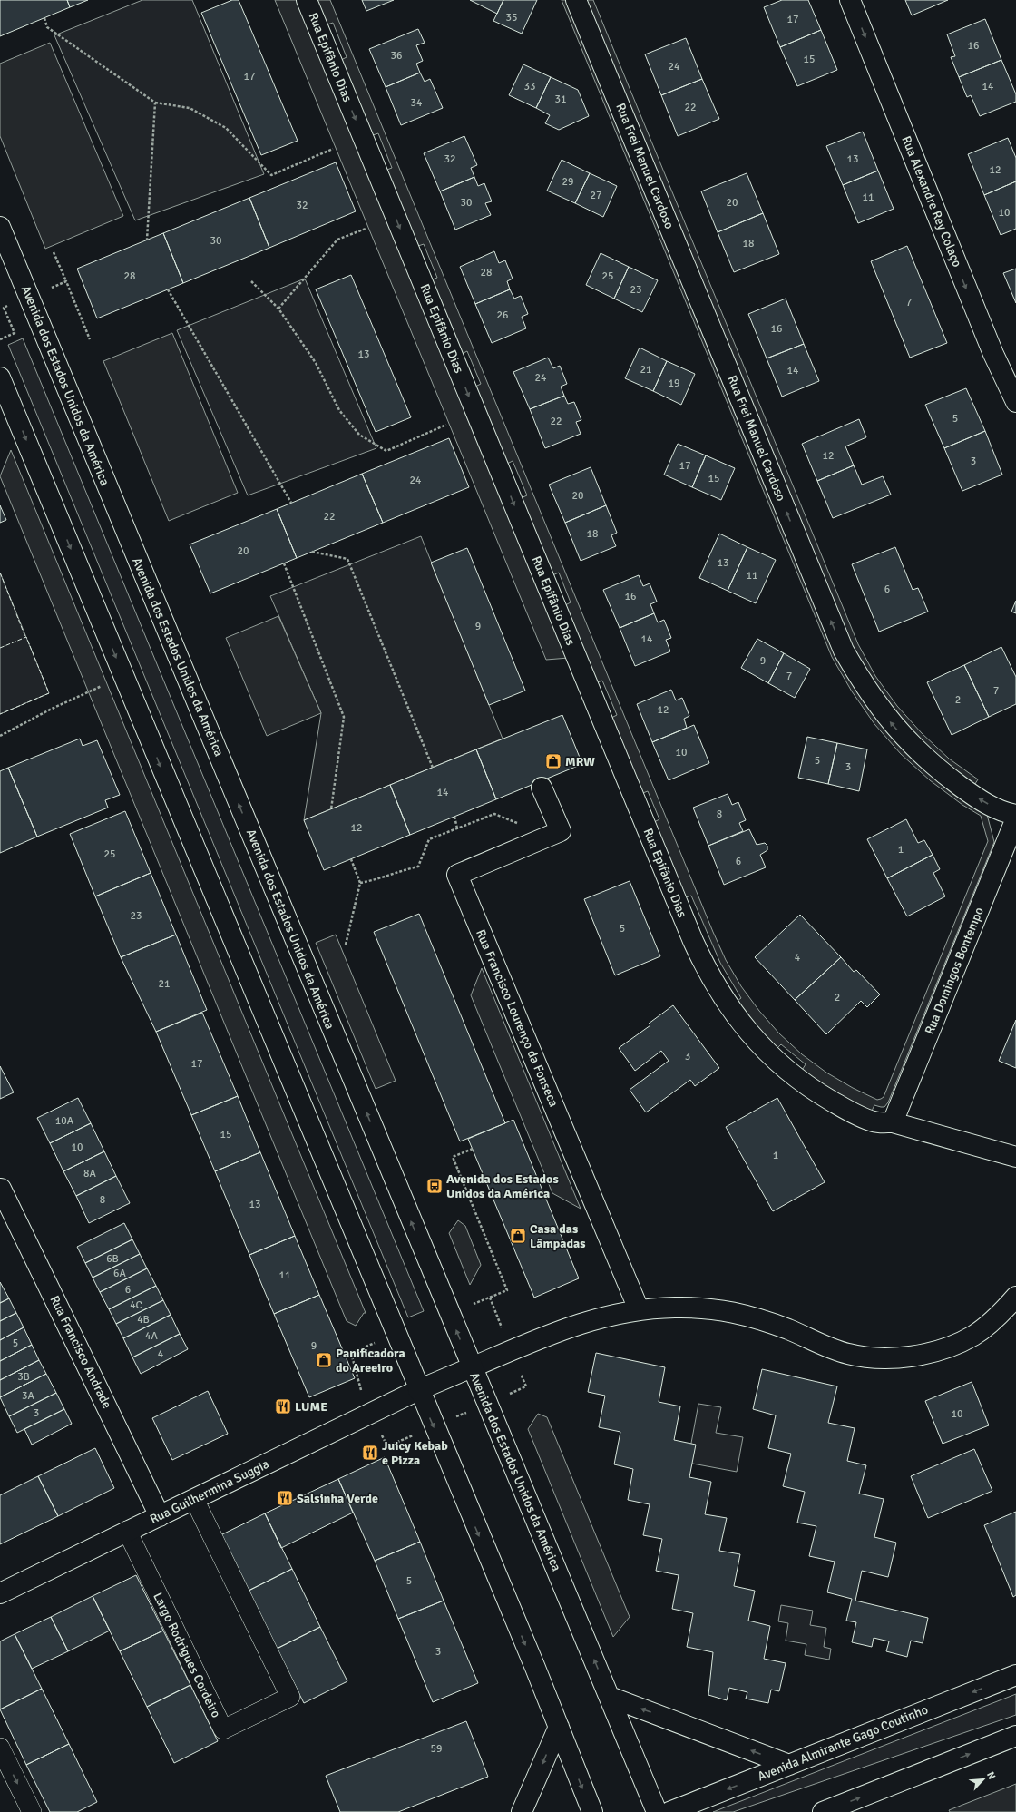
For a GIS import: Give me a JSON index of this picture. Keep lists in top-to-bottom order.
{
  "streets": {
    "street": [
      "Rua Epifânio Dias",
      "Rua Frei Manuel Cardoso",
      "Rua Alexandre Rey Colaço",
      "Avenida dos Estados Unidos da América",
      "Rua Domingos Bontempo",
      "Rua Francisco Lourenço da Fonseca",
      "Rua Francisco Andrade",
      "Rua Guilhermina Suggia",
      "Largo Rodrigues Cordeiro",
      "Avenida Almirante Gago Coutinho"
    ]
  },
  "crossings": [
    ["Rua Epifânio Dias", "Rua Domingos Bontempo"],
    ["Avenida dos Estados Unidos da América", "Rua Guilhermina Suggia"],
    ["Rua Francisco Andrade", "Rua Guilhermina Suggia"],
    ["Rua Guilhermina Suggia", "Largo Rodrigues Cordeiro"]
  ],
  "one_way": ["Rua Epifânio Dias", "Rua Frei Manuel Cardoso", "Rua Alexandre Rey Colaço"],
  "places": {
    "shop": ["MRW", "Casa das Lâmpadas", "Panificadora do Areeiro"],
    "bus stop": ["Avenida dos Estados Unidos da América"],
    "restaurant": ["LUME", "Juicy Kebab e Pizza", "Salsinha Verde"]
  },
  "house_numbers": [
    "35",
    "17",
    "16",
    "36",
    "15",
    "24",
    "17",
    "33",
    "14",
    "31",
    "34",
    "22",
    "32",
    "13",
    "12",
    "29",
    "27",
    "11",
    "30",
    "20",
    "32",
    "10",
    "30",
    "18",
    "28",
    "28",
    "25",
    "23",
    "7",
    "26",
    "16",
    "13",
    "21",
    "14",
    "24",
    "19",
    "5",
    "22",
    "12",
    "3",
    "17",
    "15",
    "24",
    "20",
    "22",
    "18",
    "20",
    "13",
    "11",
    "6",
    "16",
    "9",
    "14",
    "9",
    "7",
    "7",
    "2",
    "12",
    "10",
    "5",
    "3",
    "14",
    "8",
    "12",
    "1",
    "25",
    "6",
    "23",
    "5",
    "4",
    "21",
    "2",
    "3",
    "17",
    "10A",
    "15",
    "10",
    "1",
    "8A",
    "8",
    "13",
    "6B",
    "6A",
    "11",
    "6",
    "4C",
    "4B",
    "4A",
    "5",
    "9",
    "4",
    "3B",
    "3A",
    "3",
    "10",
    "5",
    "3",
    "59"
  ],
  "north": "top right"
}
